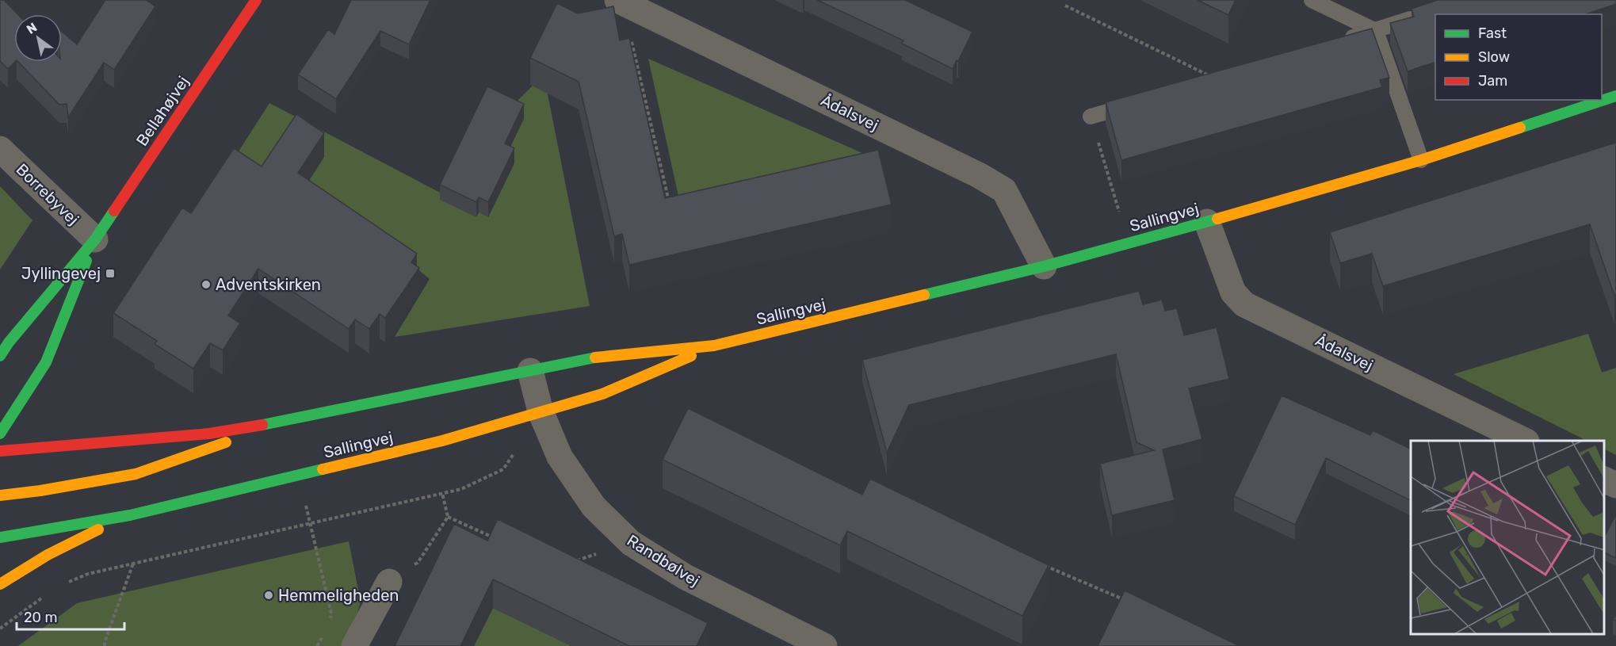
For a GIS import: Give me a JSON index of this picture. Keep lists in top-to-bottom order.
{
  "streets": {
    "street": [
      "Bellahøjvej",
      "Ådalsvej",
      "Borrebyvej",
      "Sallingvej",
      "Randbølvej"
    ]
  },
  "crossings": [
    ["Bellahøjvej", "Borrebyvej"],
    ["Ådalsvej", "Sallingvej"],
    ["Sallingvej", "Randbølvej"]
  ],
  "places": {
    "transit": ["Jyllingevej"],
    "other": ["Adventskirken", "Hemmeligheden"]
  },
  "legend": ["Fast", "Slow", "Jam"],
  "scale_bar": "20 m",
  "north": "top left"
}
